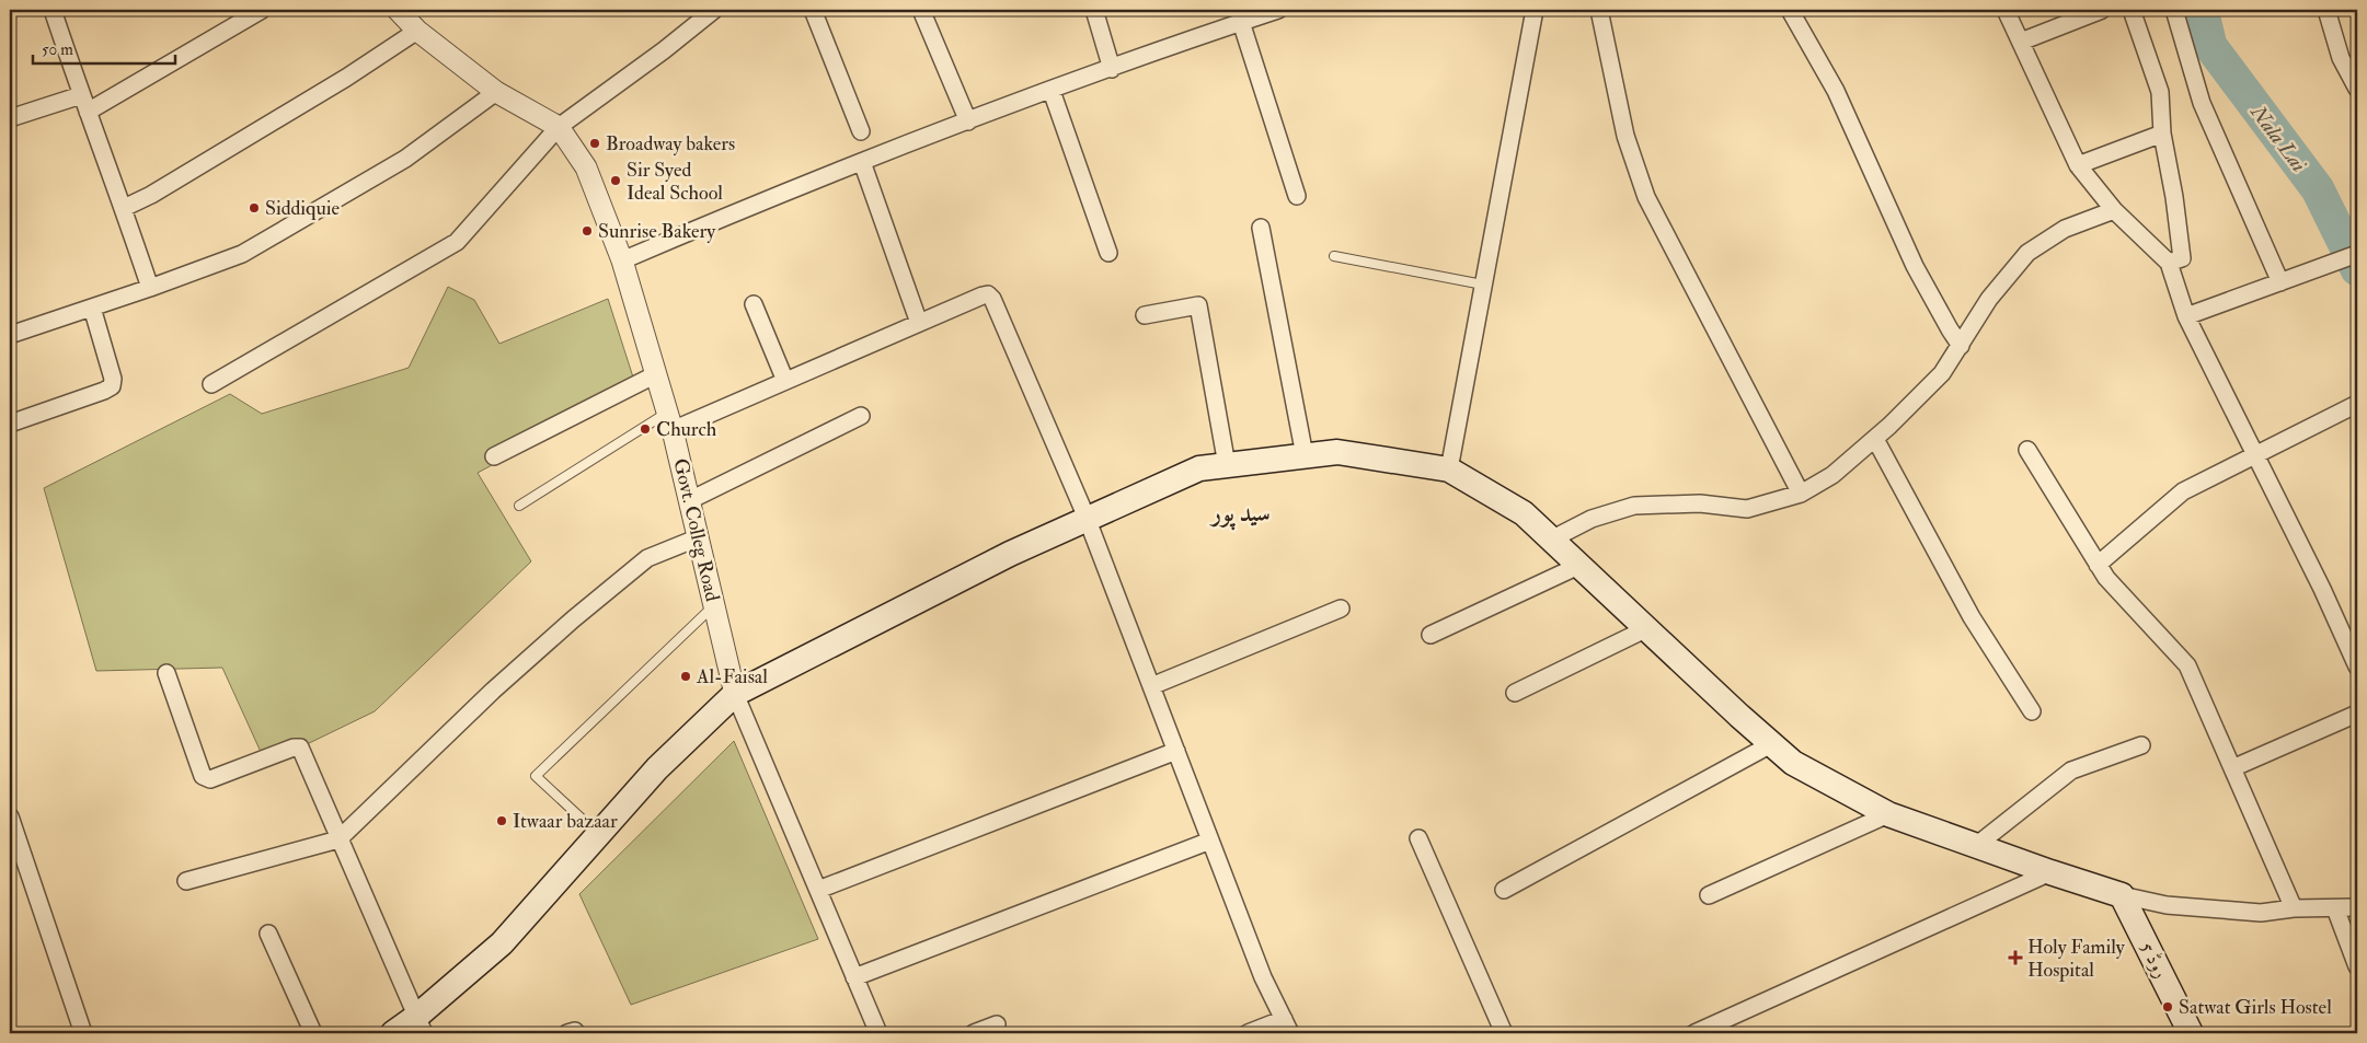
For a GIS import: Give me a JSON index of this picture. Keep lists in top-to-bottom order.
{
  "streets": {
    "main road": ["روڈ 5"],
    "street": ["Govt. Colleg Road"]
  },
  "districts": ["سید پور"],
  "water": ["Nala Lai"],
  "places": {
    "other": [
      "Broadway bakers",
      "Sir Syed Ideal School",
      "Siddiquie",
      "Sunrise Bakery",
      "Church",
      "Al-Faisal",
      "Itwaar bazaar",
      "Satwat Girls Hostel"
    ],
    "health": ["Holy Family Hospital"]
  },
  "scale_bar": "50 m"
}
